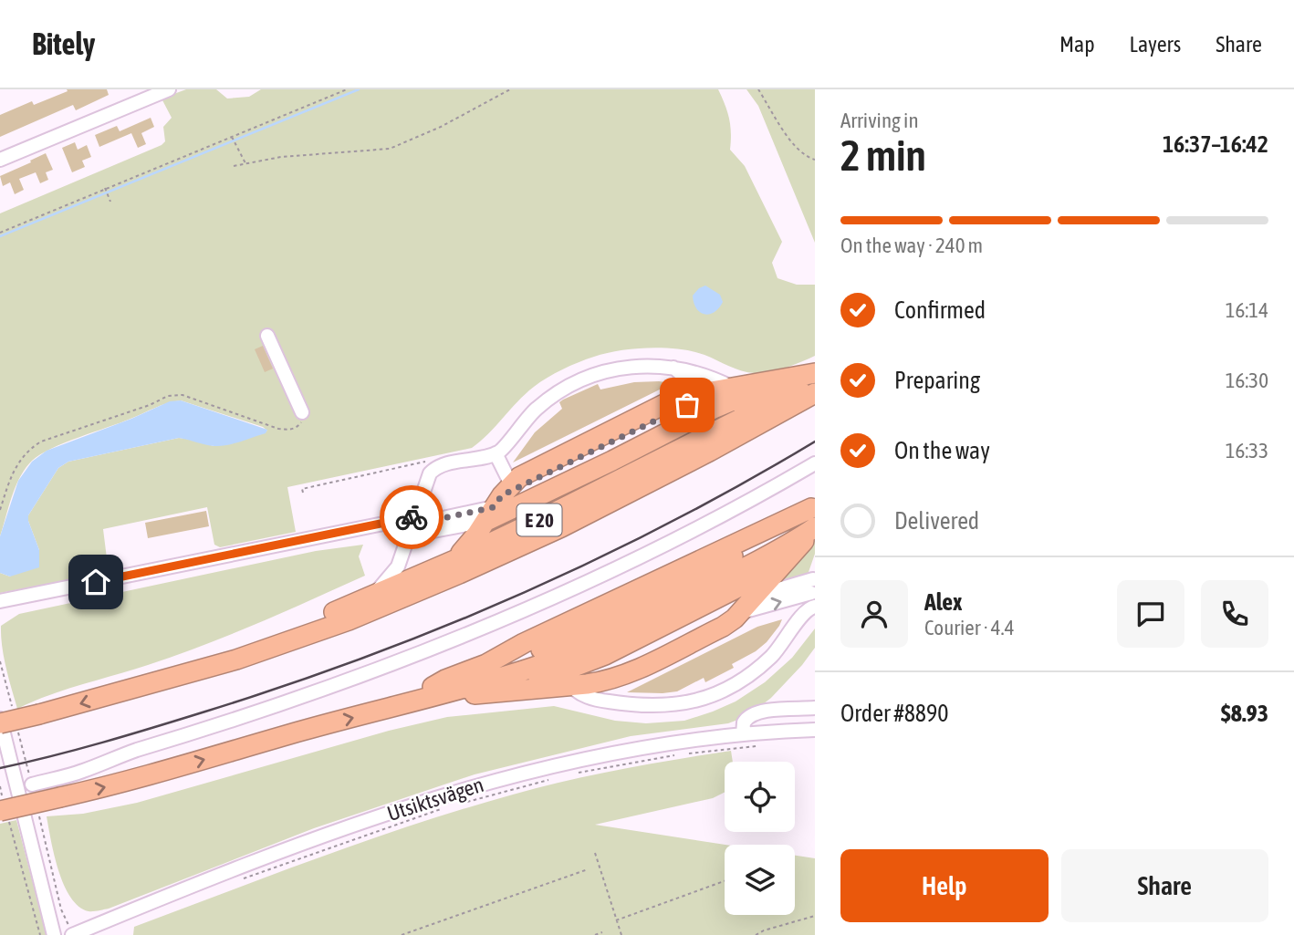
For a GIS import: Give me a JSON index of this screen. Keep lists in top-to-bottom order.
{
  "streets": {
    "highway": ["E 20"],
    "street": ["Utsiktsvägen"]
  },
  "page": {
    "header": "Bitely",
    "nav": ["Map", "Layers", "Share"],
    "heading": ["2 min", "Arriving in", "16:37–16:42"],
    "panel": [
      "Alex",
      "Courier · 4.4",
      "Order #8890",
      "$8.93"
    ],
    "bar": "On the way · 240 m",
    "list": [
      ["Confirmed", "16:14"],
      ["Preparing", "16:30"],
      ["On the way", "16:33"],
      "Delivered"
    ],
    "buttons": ["Help", "Share"]
  }
}
